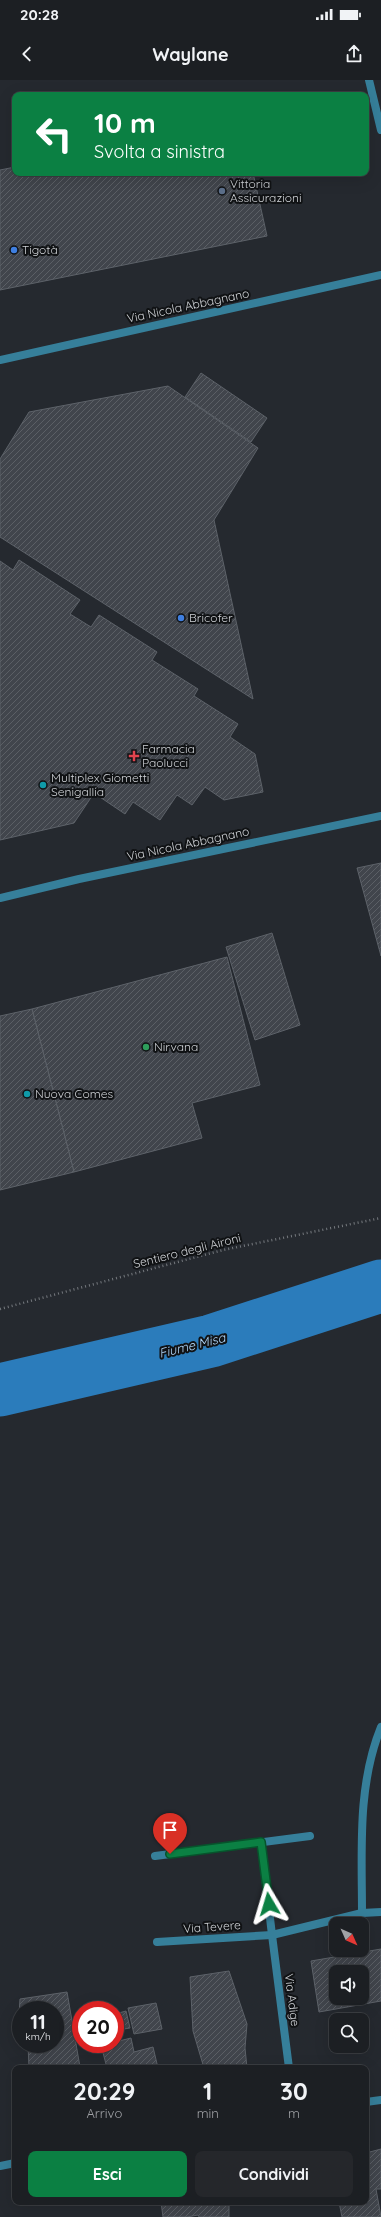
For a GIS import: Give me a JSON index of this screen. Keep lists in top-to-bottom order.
{
  "streets": {
    "street": ["Via Nicola Abbagnano", "Via Tevere", "Via Adige"],
    "path": ["Sentiero degli Aironi"]
  },
  "crossings": [
    ["Via Tevere", "Via Adige"]
  ],
  "water": ["Fiume Misa"],
  "places": {
    "other": [
      "Vittoria Assicurazioni",
      "Tigotà",
      "Bricofer",
      "Multiplex Giometti Senigallia",
      "Nirvana",
      "Nuova Comes"
    ],
    "health": ["Farmacia Paolucci"]
  },
  "north": "bottom right",
  "page": {
    "status": "20:28",
    "header": "Waylane",
    "turn": ["10 m", "Svolta a sinistra"],
    "speed": "11 km/h",
    "limit": "20",
    "eta": [
      "20:29",
      "Arrivo",
      "1",
      "min",
      "30",
      "m"
    ],
    "buttons": ["Esci", "Condividi"]
  }
}
